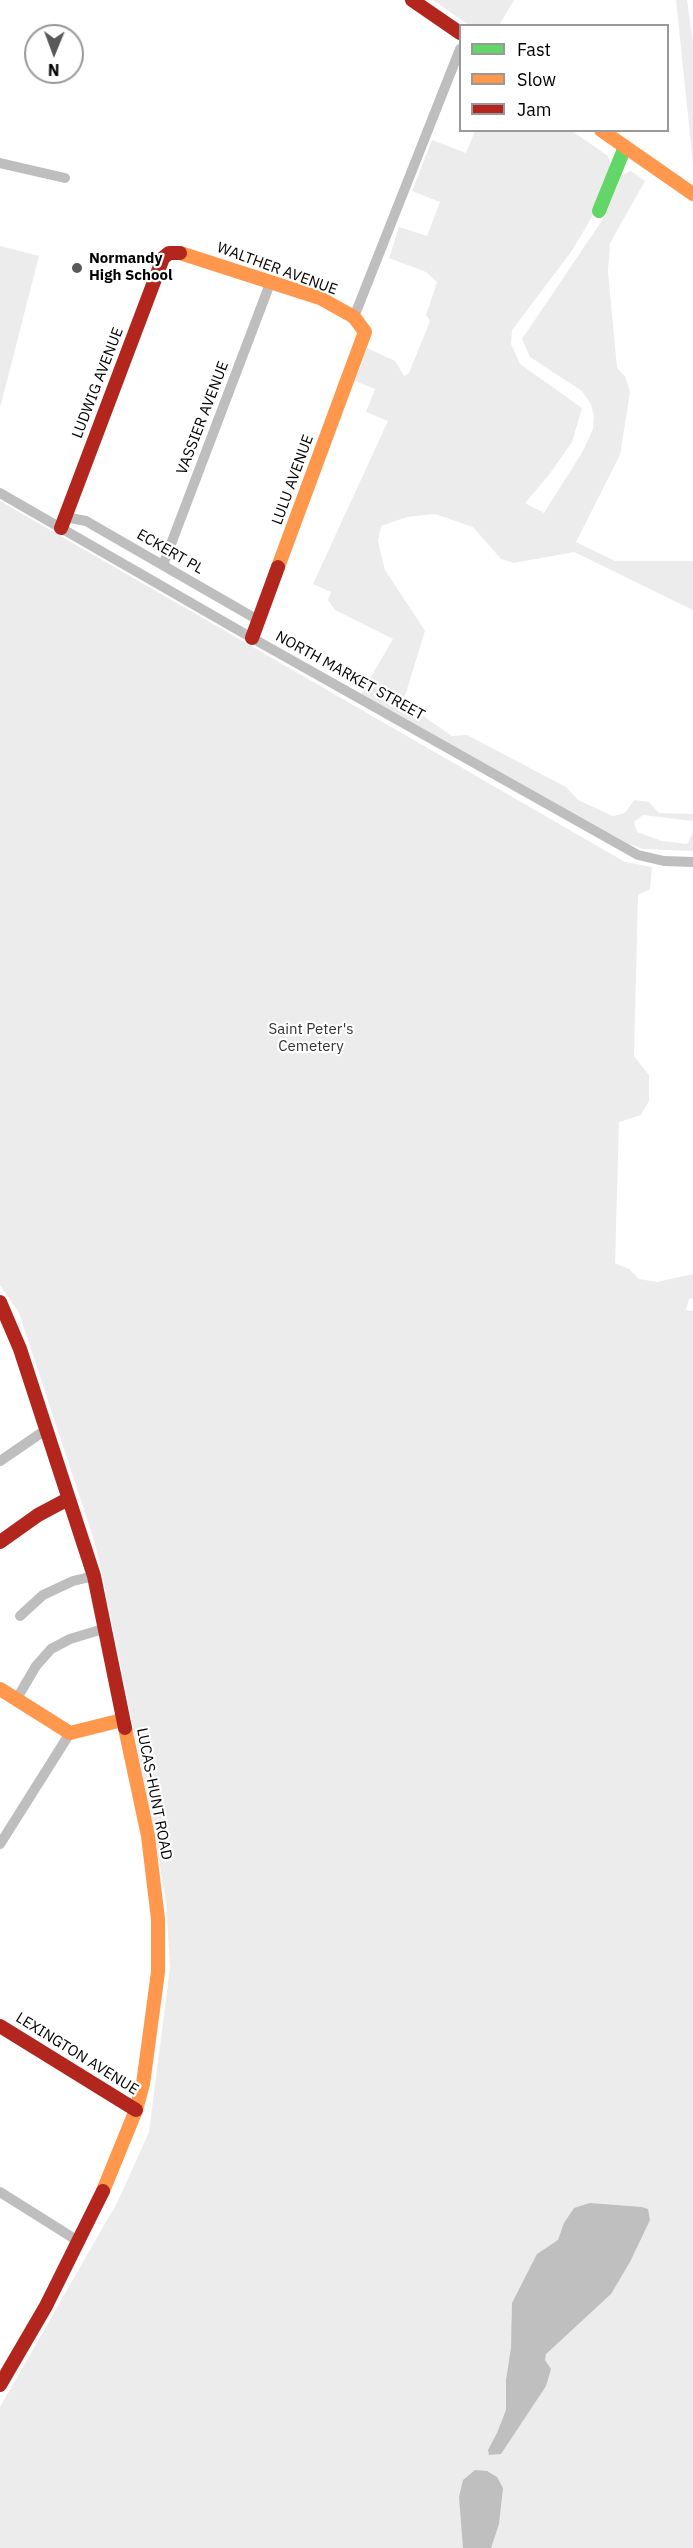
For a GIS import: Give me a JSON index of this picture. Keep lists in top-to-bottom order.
{
  "streets": {
    "main road": [
      "WALTHER AVENUE",
      "LUDWIG AVENUE",
      "LULU AVENUE",
      "LUCAS-HUNT ROAD",
      "LEXINGTON AVENUE"
    ],
    "street": ["VASSIER AVENUE", "ECKERT PL", "NORTH MARKET STREET"]
  },
  "crossings": [
    ["WALTHER AVENUE", "LUDWIG AVENUE"],
    ["WALTHER AVENUE", "VASSIER AVENUE"],
    ["WALTHER AVENUE", "LULU AVENUE"],
    ["LUDWIG AVENUE", "ECKERT PL"],
    ["LUDWIG AVENUE", "NORTH MARKET STREET"],
    ["VASSIER AVENUE", "ECKERT PL"],
    ["LULU AVENUE", "ECKERT PL"],
    ["LULU AVENUE", "NORTH MARKET STREET"],
    ["ECKERT PL", "NORTH MARKET STREET"],
    ["LUCAS-HUNT ROAD", "LEXINGTON AVENUE"]
  ],
  "parks": ["Saint Peter's Cemetery"],
  "places": ["Normandy High School"],
  "legend": ["Fast", "Slow", "Jam"],
  "north": "bottom"
}
